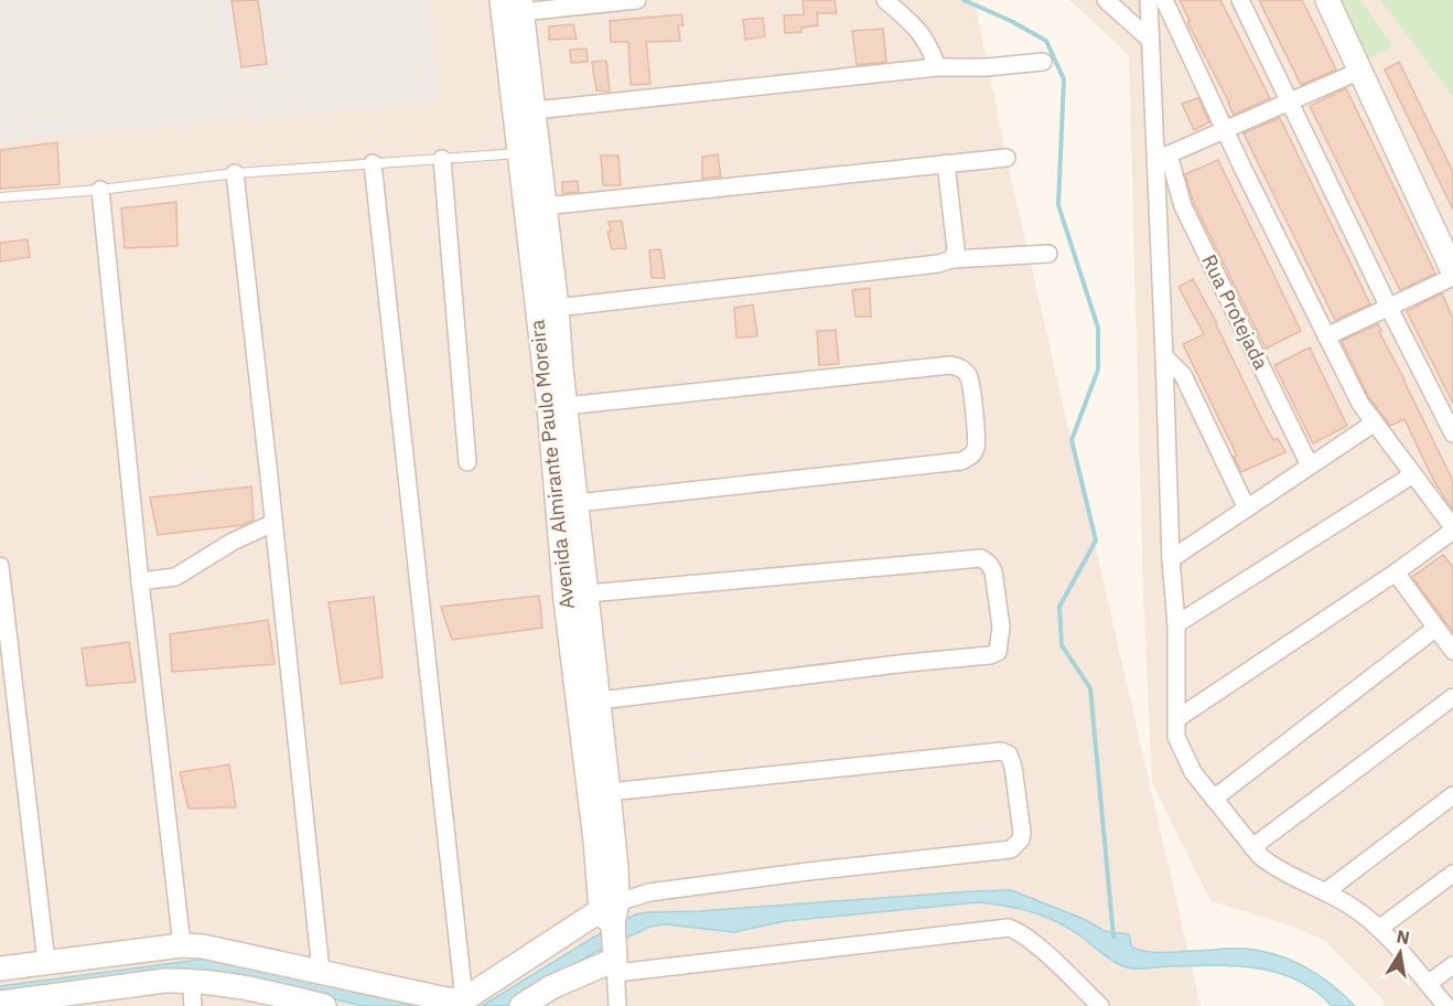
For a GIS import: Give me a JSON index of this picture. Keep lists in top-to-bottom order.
{
  "streets": {
    "main road": ["Avenida Almirante Paulo Moreira"],
    "street": ["Rua Protejada"]
  },
  "north": "top"
}
